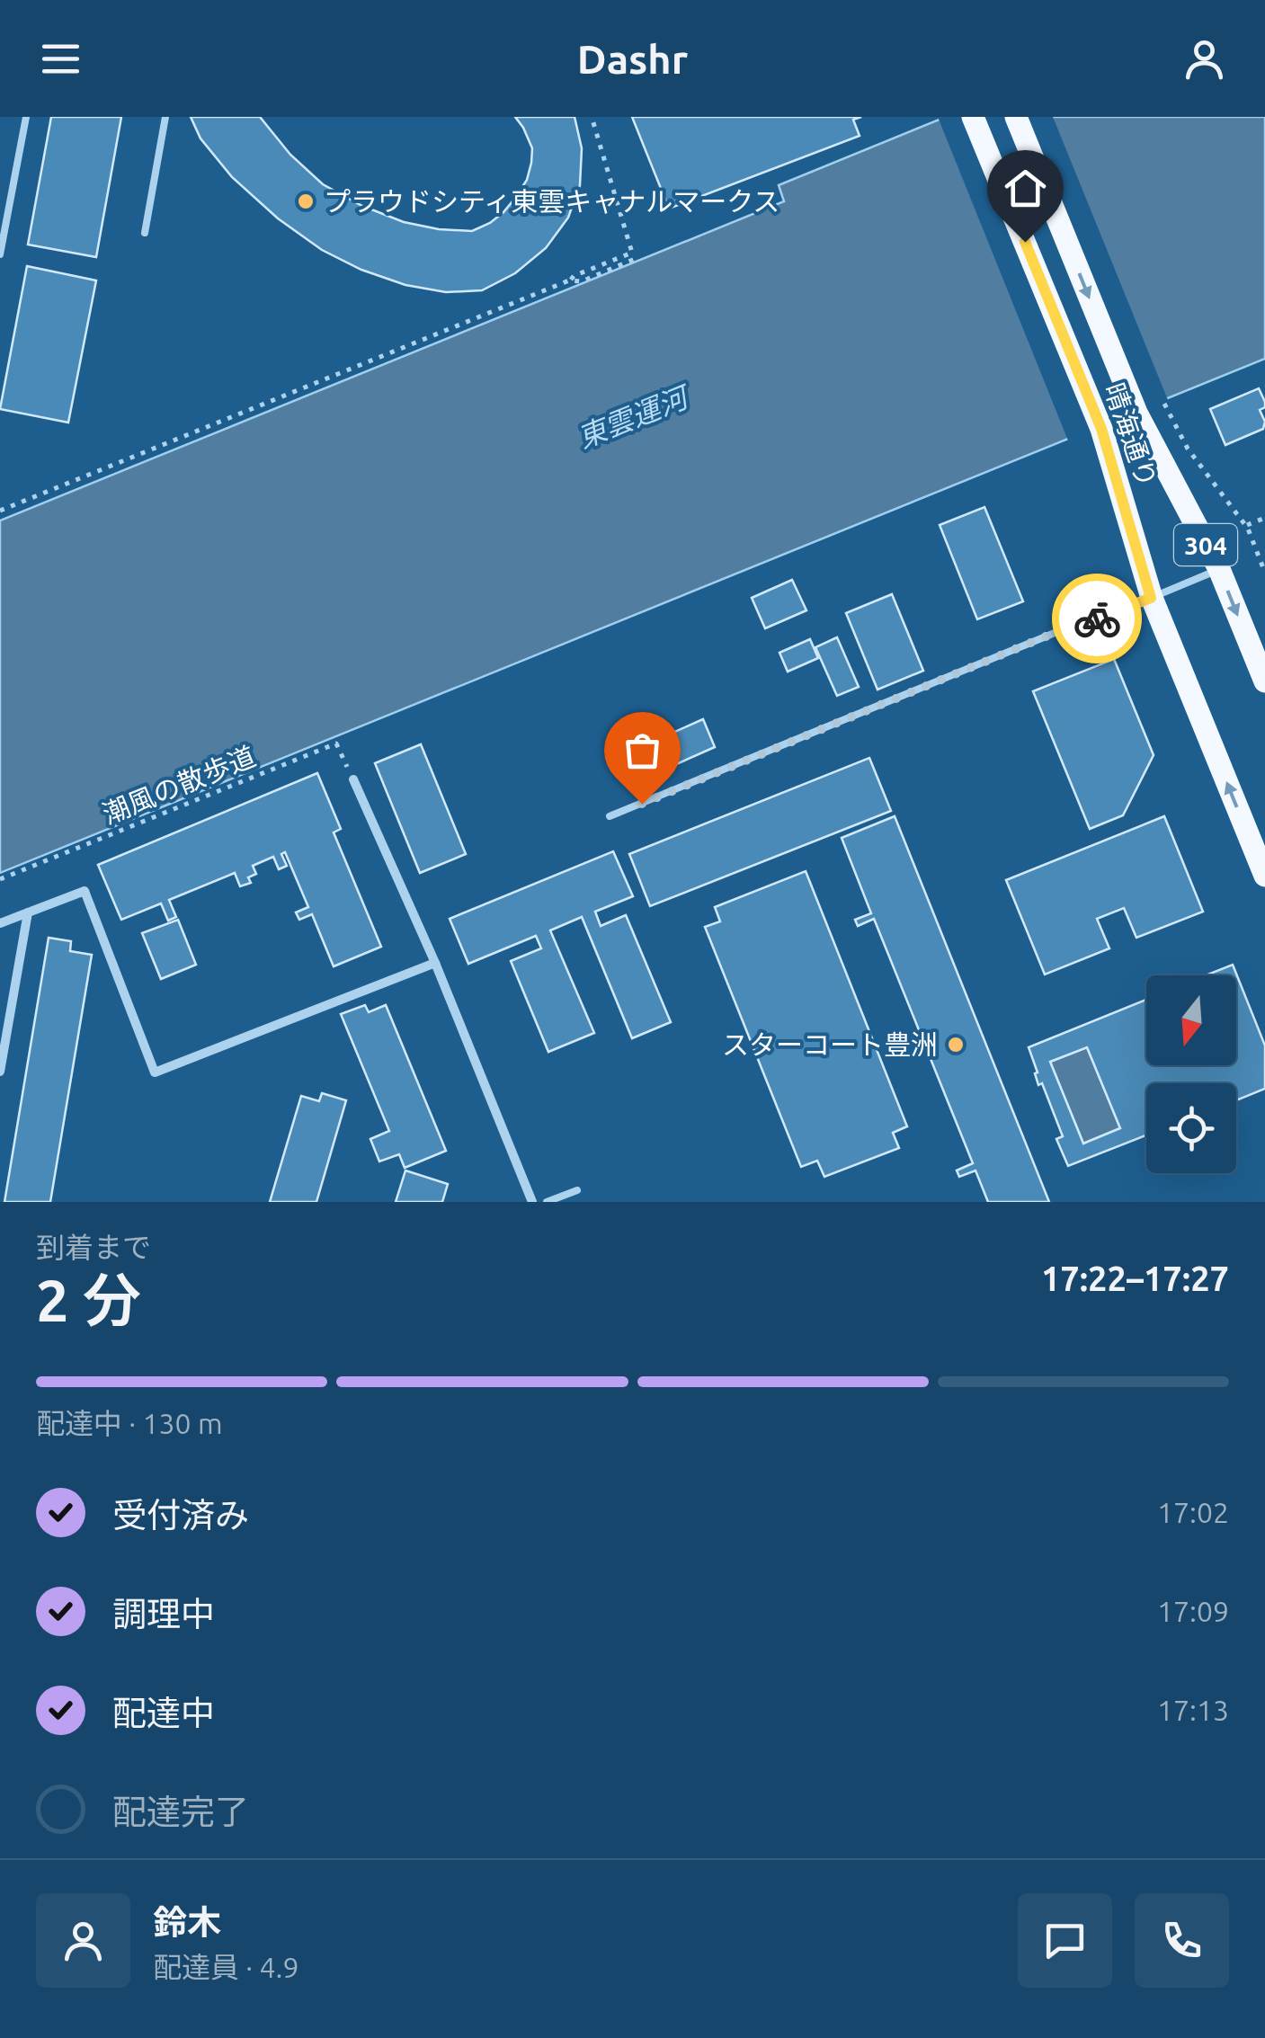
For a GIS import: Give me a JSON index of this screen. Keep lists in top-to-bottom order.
{
  "streets": {
    "main road": ["晴海通り", "304"],
    "path": ["潮風の散歩道"]
  },
  "water": ["東雲運河"],
  "places": ["プラウドシティ東雲キャナルマークス", "スターコート豊洲"],
  "north": "bottom",
  "page": {
    "header": "Dashr",
    "heading": ["2 分", "到着まで", "17:22–17:27"],
    "panel": ["鈴木", "配達員 · 4.9"],
    "bar": "配達中 · 130 m",
    "list": [
      ["受付済み", "17:02"],
      ["調理中", "17:09"],
      ["配達中", "17:13"],
      "配達完了"
    ]
  }
}
